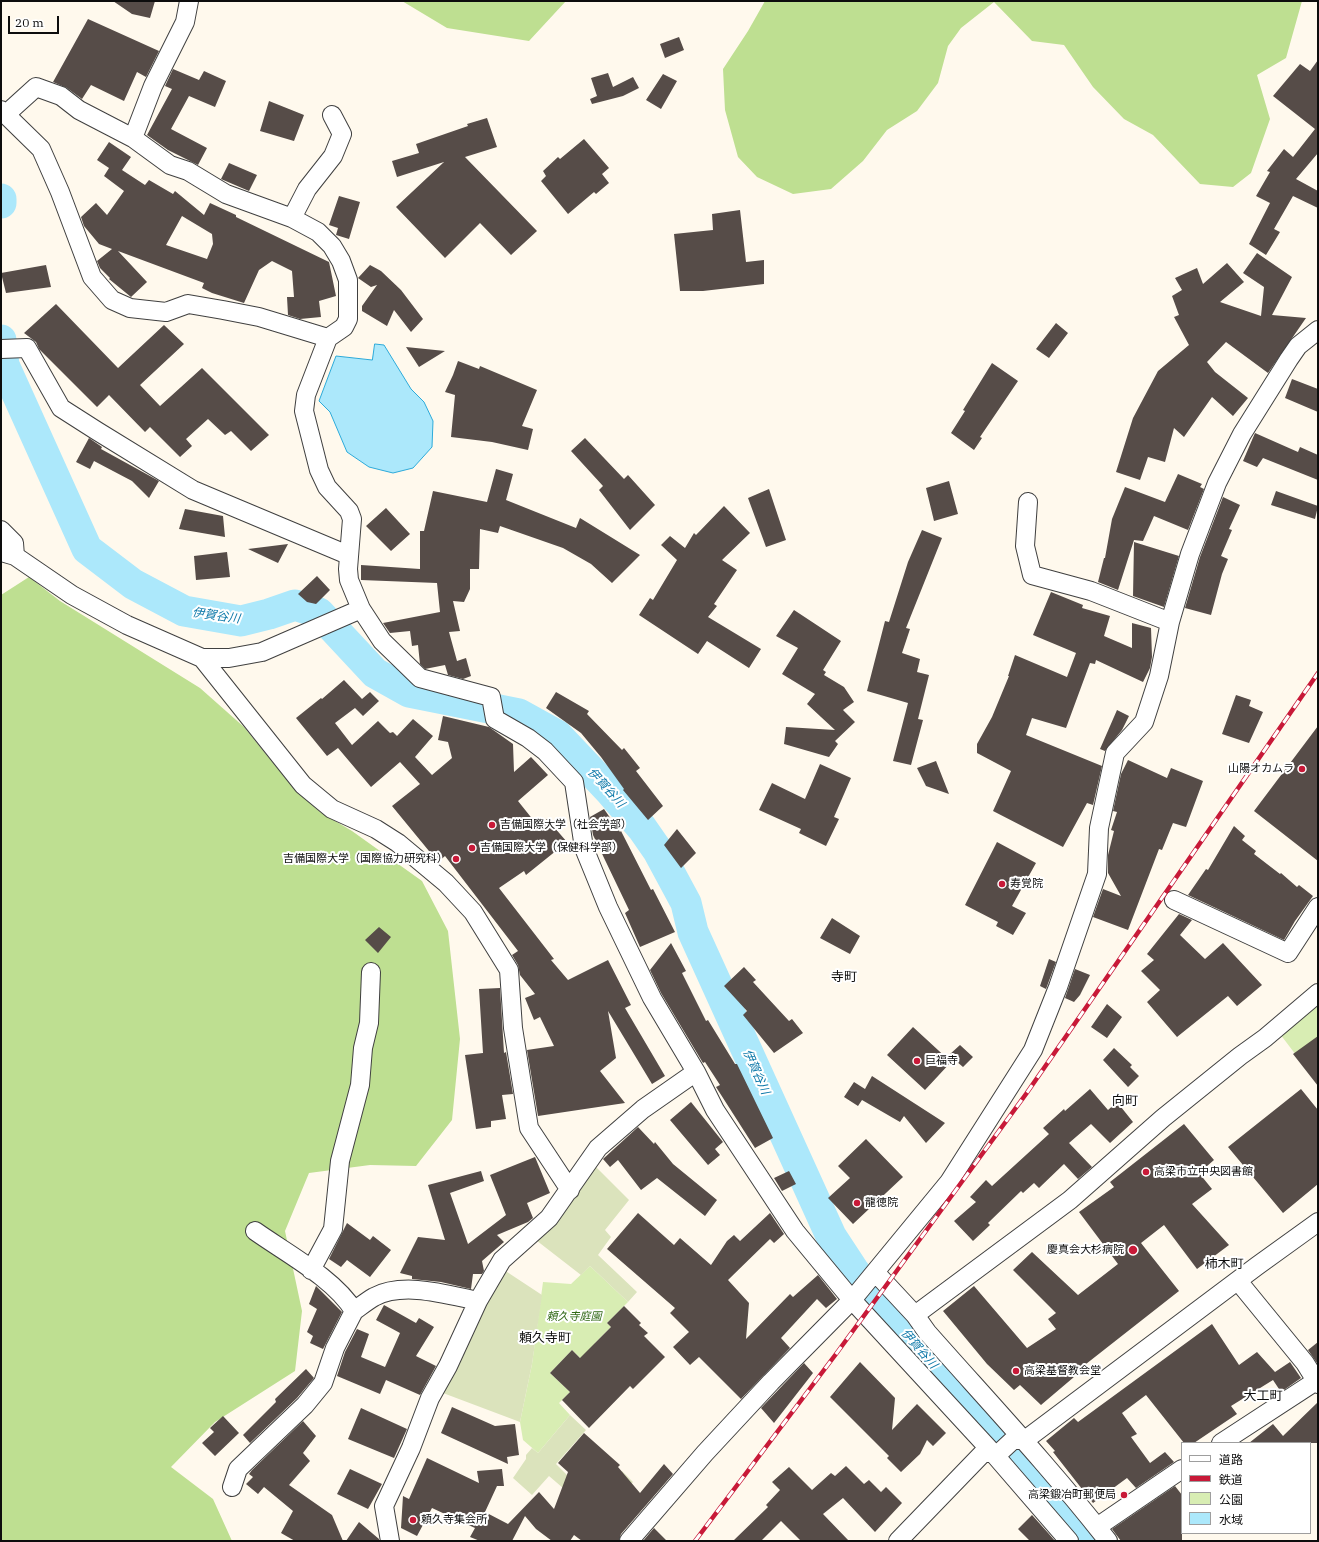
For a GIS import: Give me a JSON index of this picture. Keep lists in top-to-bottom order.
{
  "districts": [
    "寺町",
    "向町",
    "柿木町",
    "頼久寺町",
    "大工町"
  ],
  "water": ["伊賀谷川"],
  "parks": ["頼久寺庭園"],
  "places": [
    "山陽オカムラ",
    "吉備国際大学（社会学部）",
    "吉備国際大学（保健科学部）",
    "吉備国際大学（国際協力研究科）",
    "寿覚院",
    "巨福寺",
    "高梁市立中央図書館",
    "龍徳院",
    "慶真会大杉病院",
    "高梁基督教会堂",
    "高梁鍛冶町郵便局",
    "頼久寺集会所"
  ],
  "legend": [
    "道路",
    "鉄道",
    "公園",
    "水域"
  ],
  "scale_bar": "20 m"
}
